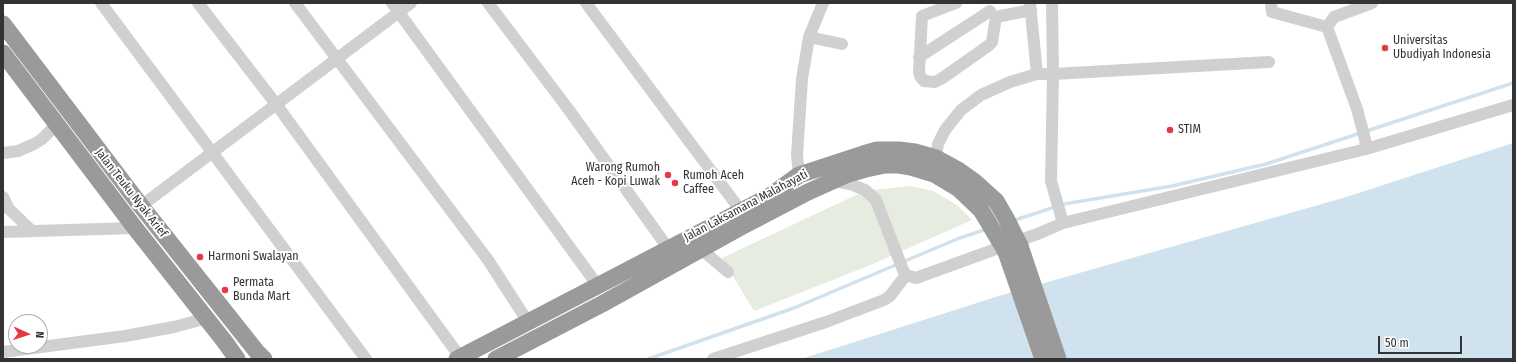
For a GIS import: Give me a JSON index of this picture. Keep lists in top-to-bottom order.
{
  "streets": {
    "highway": ["Jalan Teuku Nyak Arief", "Jalan Laksamana Malahayati"]
  },
  "places": [
    "Universitas Ubudiyah Indonesia",
    "STIM",
    "Warong Rumoh Aceh - Kopi Luwak",
    "Rumoh Aceh Caffee",
    "Harmoni Swalayan",
    "Permata Bunda Mart"
  ],
  "scale_bar": "50 m",
  "north": "right"
}
